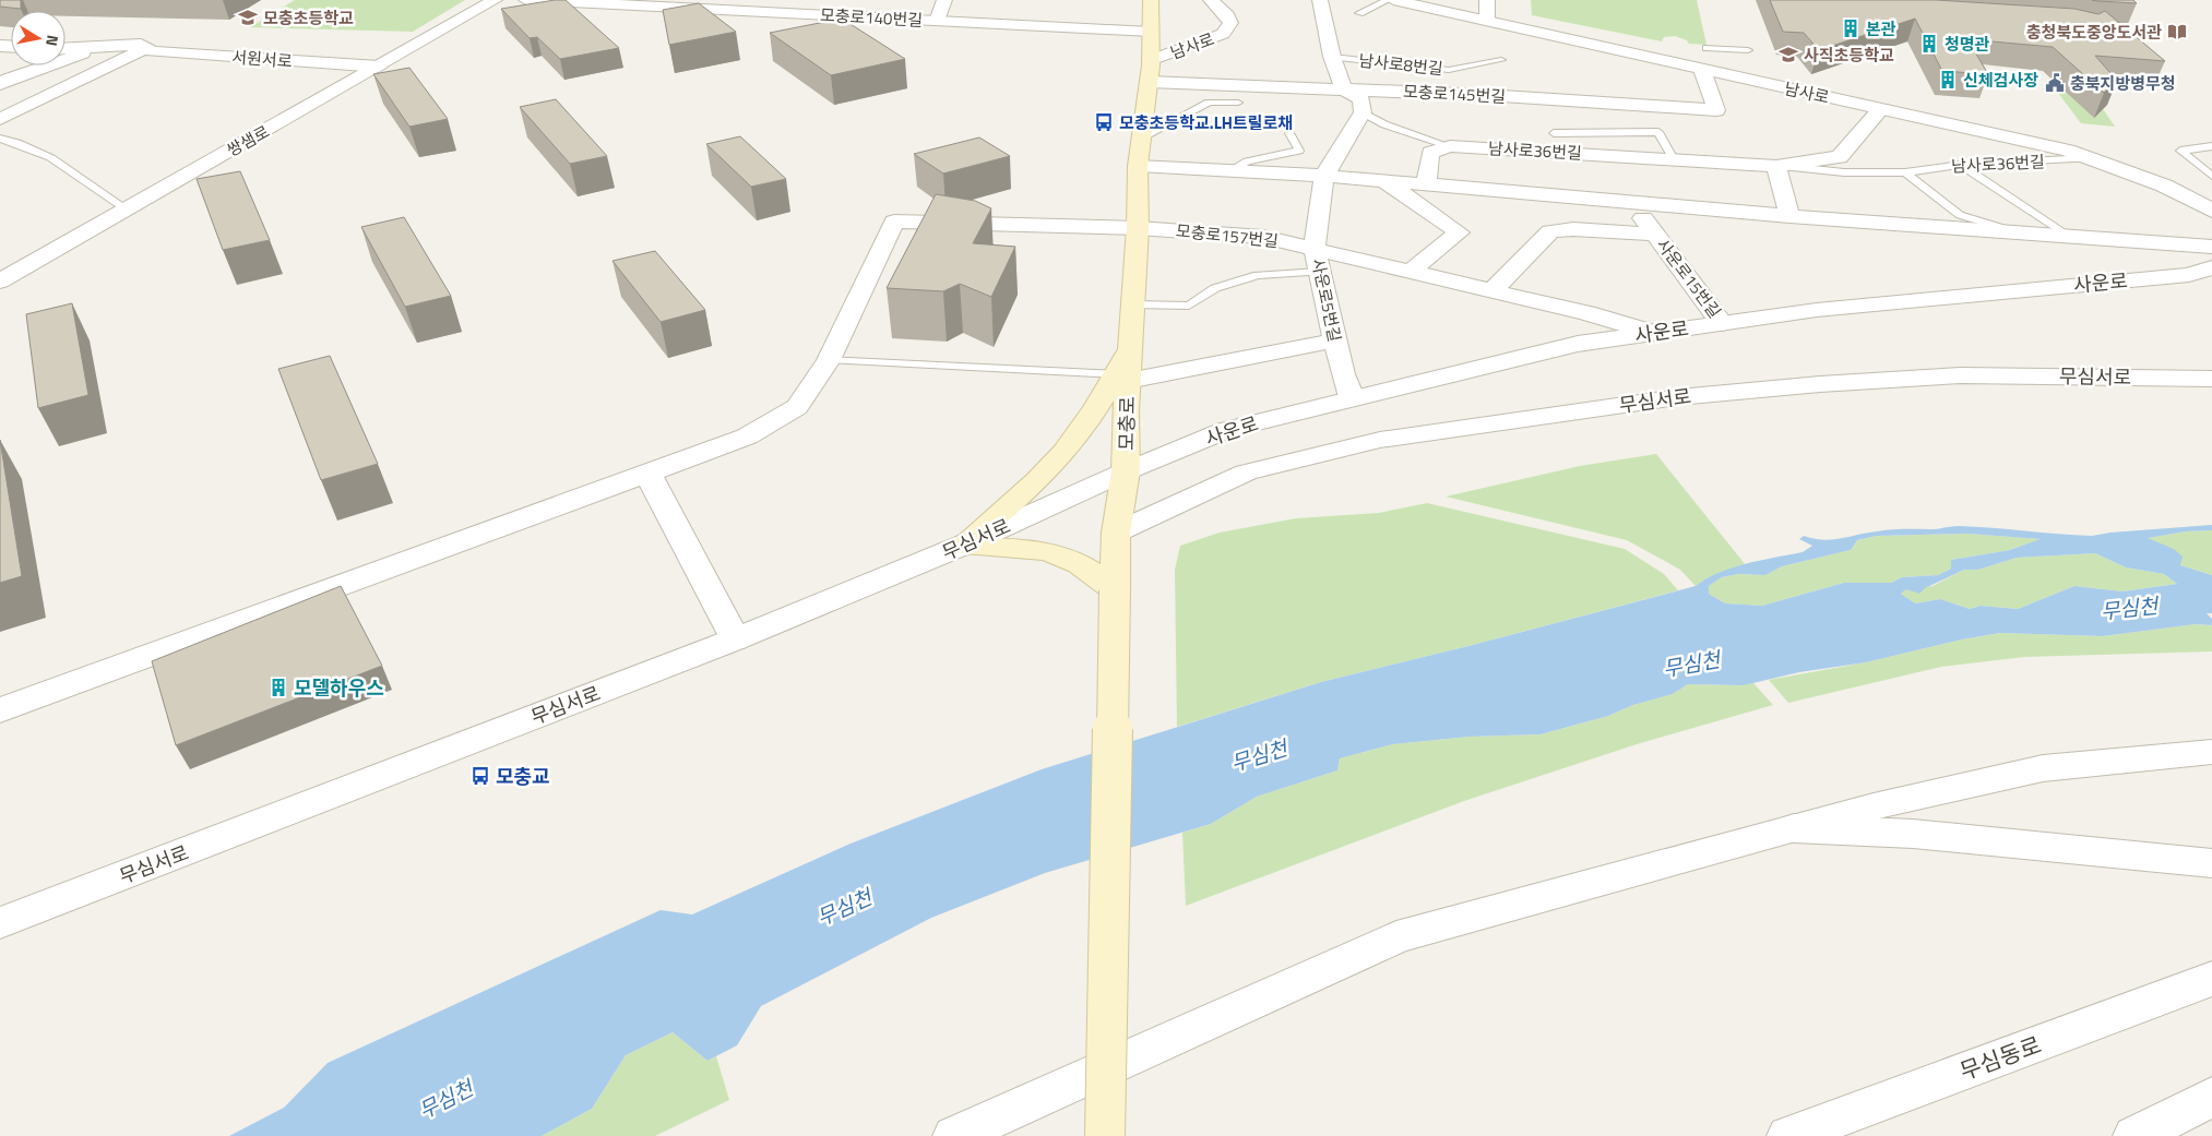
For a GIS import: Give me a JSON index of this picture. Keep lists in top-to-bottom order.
{
  "streets": {
    "main road": ["모충로"],
    "street": [
      "모충로140번길",
      "남사로",
      "서원서로",
      "남사로8번길",
      "모충로145번길",
      "쌍샘로",
      "남사로36번길",
      "모충로157번길",
      "사운로15번길",
      "사운로",
      "사운로5번길",
      "무심서로",
      "무심동로"
    ]
  },
  "crossings": [
    ["남사로", "모충로145번길"],
    ["남사로", "남사로36번길"],
    ["서원서로", "쌍샘로"],
    ["남사로8번길", "모충로145번길"],
    ["모충로157번길", "사운로15번길"],
    ["모충로157번길", "사운로"],
    ["모충로157번길", "사운로5번길"],
    ["사운로15번길", "사운로"],
    ["사운로", "사운로5번길"],
    ["사운로", "무심서로"],
    ["사운로", "모충로"],
    ["무심서로", "모충로"]
  ],
  "water": ["무심천"],
  "places": {
    "school or university": ["모충초등학교", "사직초등학교"],
    "building": [
      "본관",
      "청명관",
      "신체검사장",
      "모델하우스"
    ],
    "library": ["충청북도중앙도서관"],
    "public building": ["충북지방병무청"],
    "bus stop": ["모충초등학교.LH트릴로채", "모충교"]
  },
  "north": "right"
}
